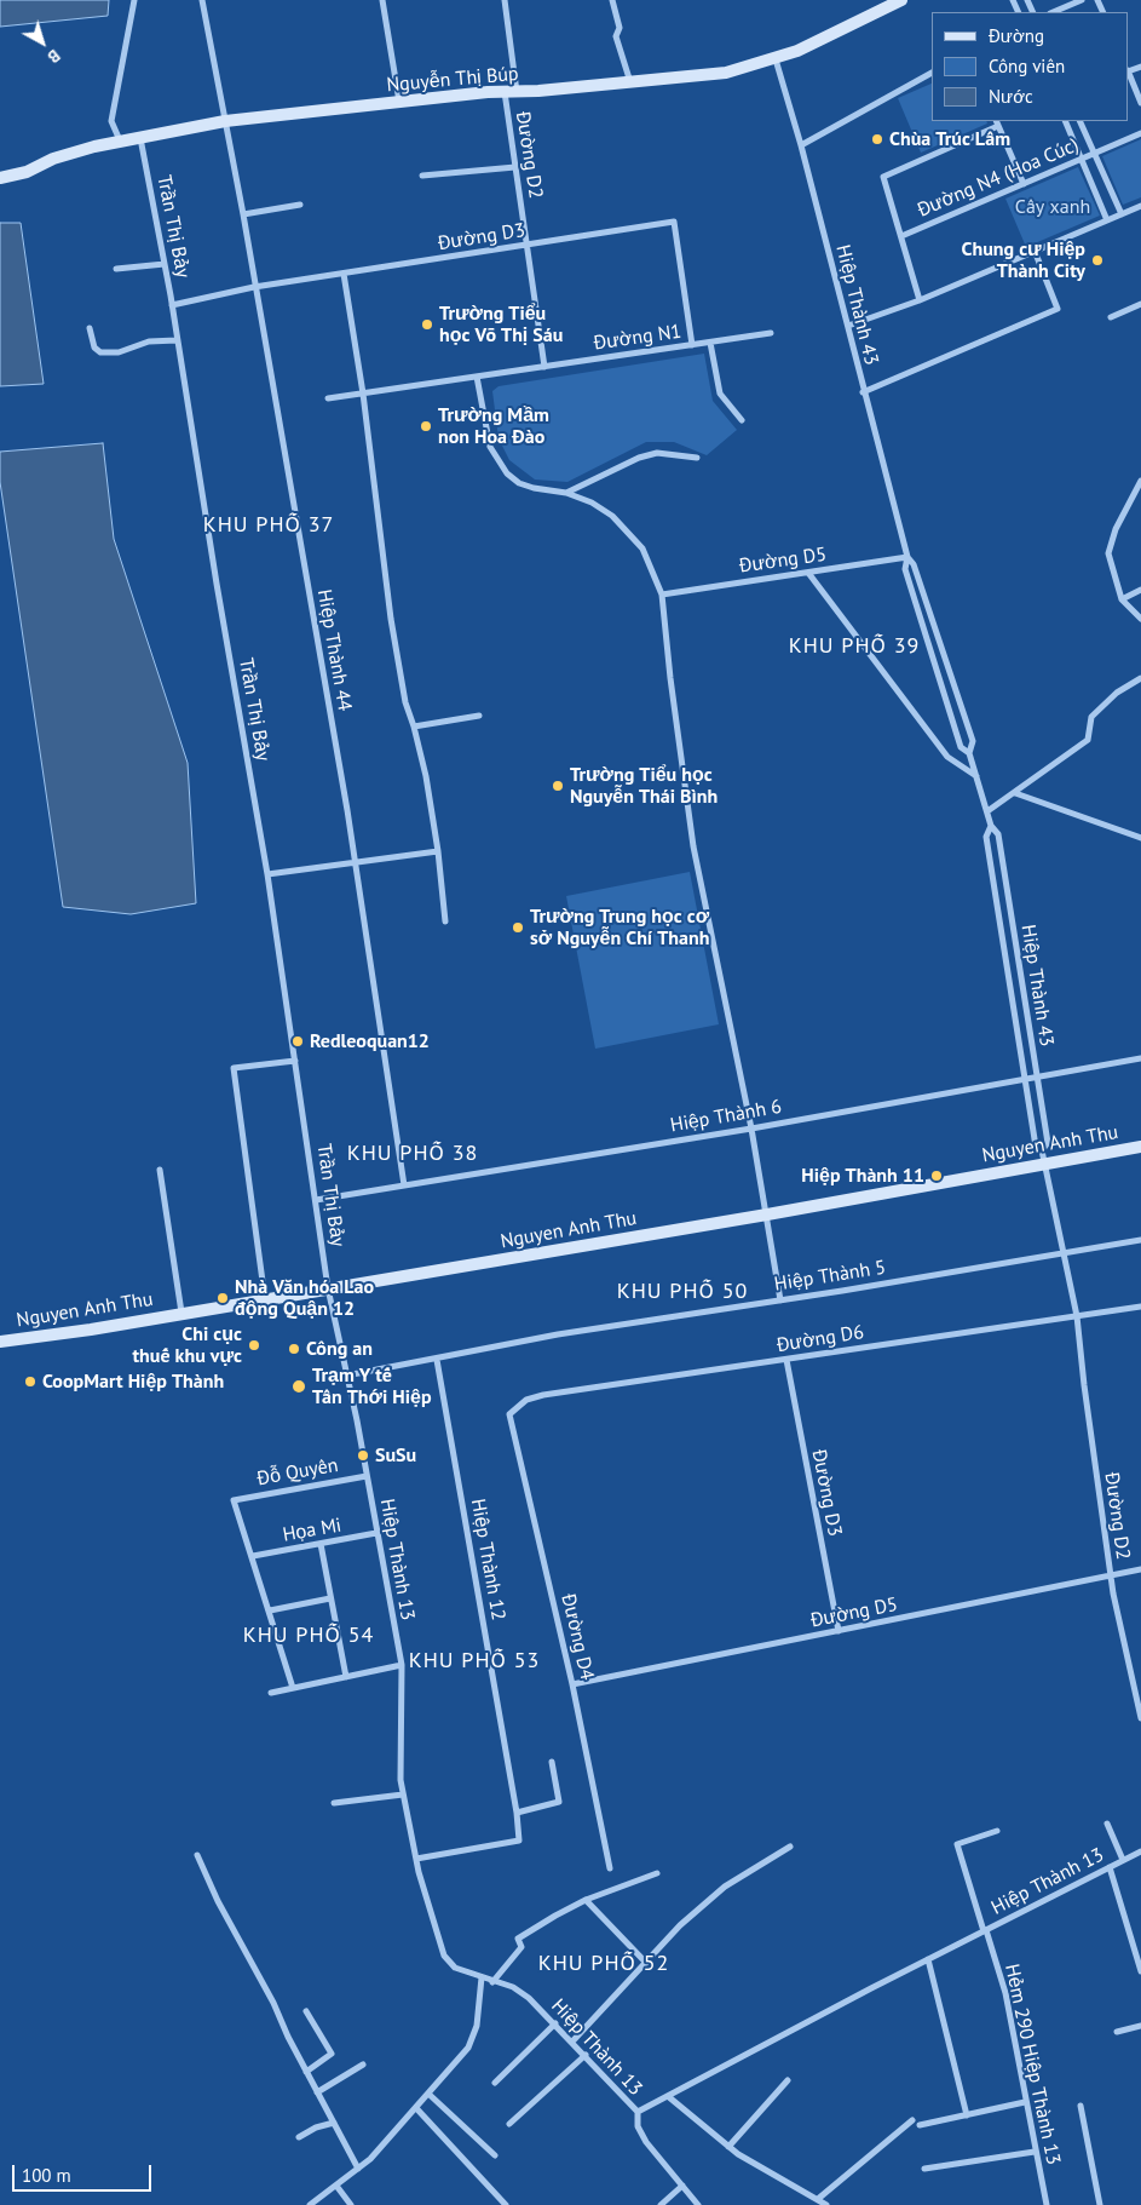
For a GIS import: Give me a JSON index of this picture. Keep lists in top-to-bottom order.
{
  "streets": {
    "main road": ["Nguyễn Thị Búp", "Nguyen Anh Thu"],
    "street": [
      "Đường D2",
      "Đường N4 (Hoa Cúc)",
      "Trần Thị Bảy",
      "Đường D3",
      "Hiệp Thành 43",
      "Đường N1",
      "Đường D5",
      "Hiệp Thành 44",
      "Hiệp Thành 6",
      "Hiệp Thành 5",
      "Đường D6",
      "Đỗ Quyên",
      "Họa Mi",
      "Hiệp Thành 13",
      "Hiệp Thành 12",
      "Đường D4",
      "Hẻm 290 Hiệp Thành 13"
    ]
  },
  "crossings": [
    ["Nguyễn Thị Búp", "Đường D2"],
    ["Nguyễn Thị Búp", "Trần Thị Bảy"],
    ["Nguyễn Thị Búp", "Hiệp Thành 43"],
    ["Nguyễn Thị Búp", "Hiệp Thành 44"],
    ["Đường D2", "Đường D3"],
    ["Đường D2", "Hiệp Thành 43"],
    ["Đường D2", "Đường N1"],
    ["Đường D2", "Đường D5"],
    ["Đường D2", "Đường D6"],
    ["Trần Thị Bảy", "Đường D3"],
    ["Trần Thị Bảy", "Hiệp Thành 6"],
    ["Trần Thị Bảy", "Nguyen Anh Thu"],
    ["Trần Thị Bảy", "Hiệp Thành 13"],
    ["Đường D3", "Đường N1"],
    ["Đường D3", "Đường D5"],
    ["Đường D3", "Hiệp Thành 44"],
    ["Đường D3", "Đường D6"],
    ["Hiệp Thành 43", "Đường D5"],
    ["Hiệp Thành 43", "Hiệp Thành 6"],
    ["Hiệp Thành 43", "Nguyen Anh Thu"],
    ["Hiệp Thành 43", "Hiệp Thành 5"],
    ["Hiệp Thành 43", "Đường D6"],
    ["Đường D5", "Đường D4"],
    ["Hiệp Thành 44", "Hiệp Thành 6"],
    ["Nguyen Anh Thu", "Hiệp Thành 13"],
    ["Hiệp Thành 5", "Hiệp Thành 13"],
    ["Hiệp Thành 5", "Hiệp Thành 12"],
    ["Đường D6", "Đường D4"],
    ["Đỗ Quyên", "Họa Mi"],
    ["Đỗ Quyên", "Hiệp Thành 13"],
    ["Họa Mi", "Hiệp Thành 13"],
    ["Hiệp Thành 13", "Hiệp Thành 12"],
    ["Hiệp Thành 13", "Hẻm 290 Hiệp Thành 13"]
  ],
  "districts": [
    "KHU PHỐ 37",
    "KHU PHỐ 39",
    "KHU PHỐ 38",
    "KHU PHỐ 50",
    "KHU PHỐ 54",
    "KHU PHỐ 53",
    "KHU PHỐ 52"
  ],
  "parks": ["Cây xanh"],
  "places": [
    "Chùa Trúc Lâm",
    "Chung cư Hiệp Thành City",
    "Trường Tiểu học Võ Thị Sáu",
    "Trường Mầm non Hoa Đào",
    "Trường Tiểu học Nguyễn Thái Bình",
    "Trường Trung học cơ sở Nguyễn Chí Thanh",
    "Redleoquan12",
    "Hiệp Thành 11",
    "Nhà Văn hóa Lao động Quận 12",
    "Chi cục thuế khu vực",
    "Công an",
    "CoopMart Hiệp Thành",
    "Trạm Y tế Tân Thới Hiệp",
    "SuSu"
  ],
  "legend": ["Đường", "Công viên", "Nước"],
  "scale_bar": "100 m",
  "north": "bottom right"
}
